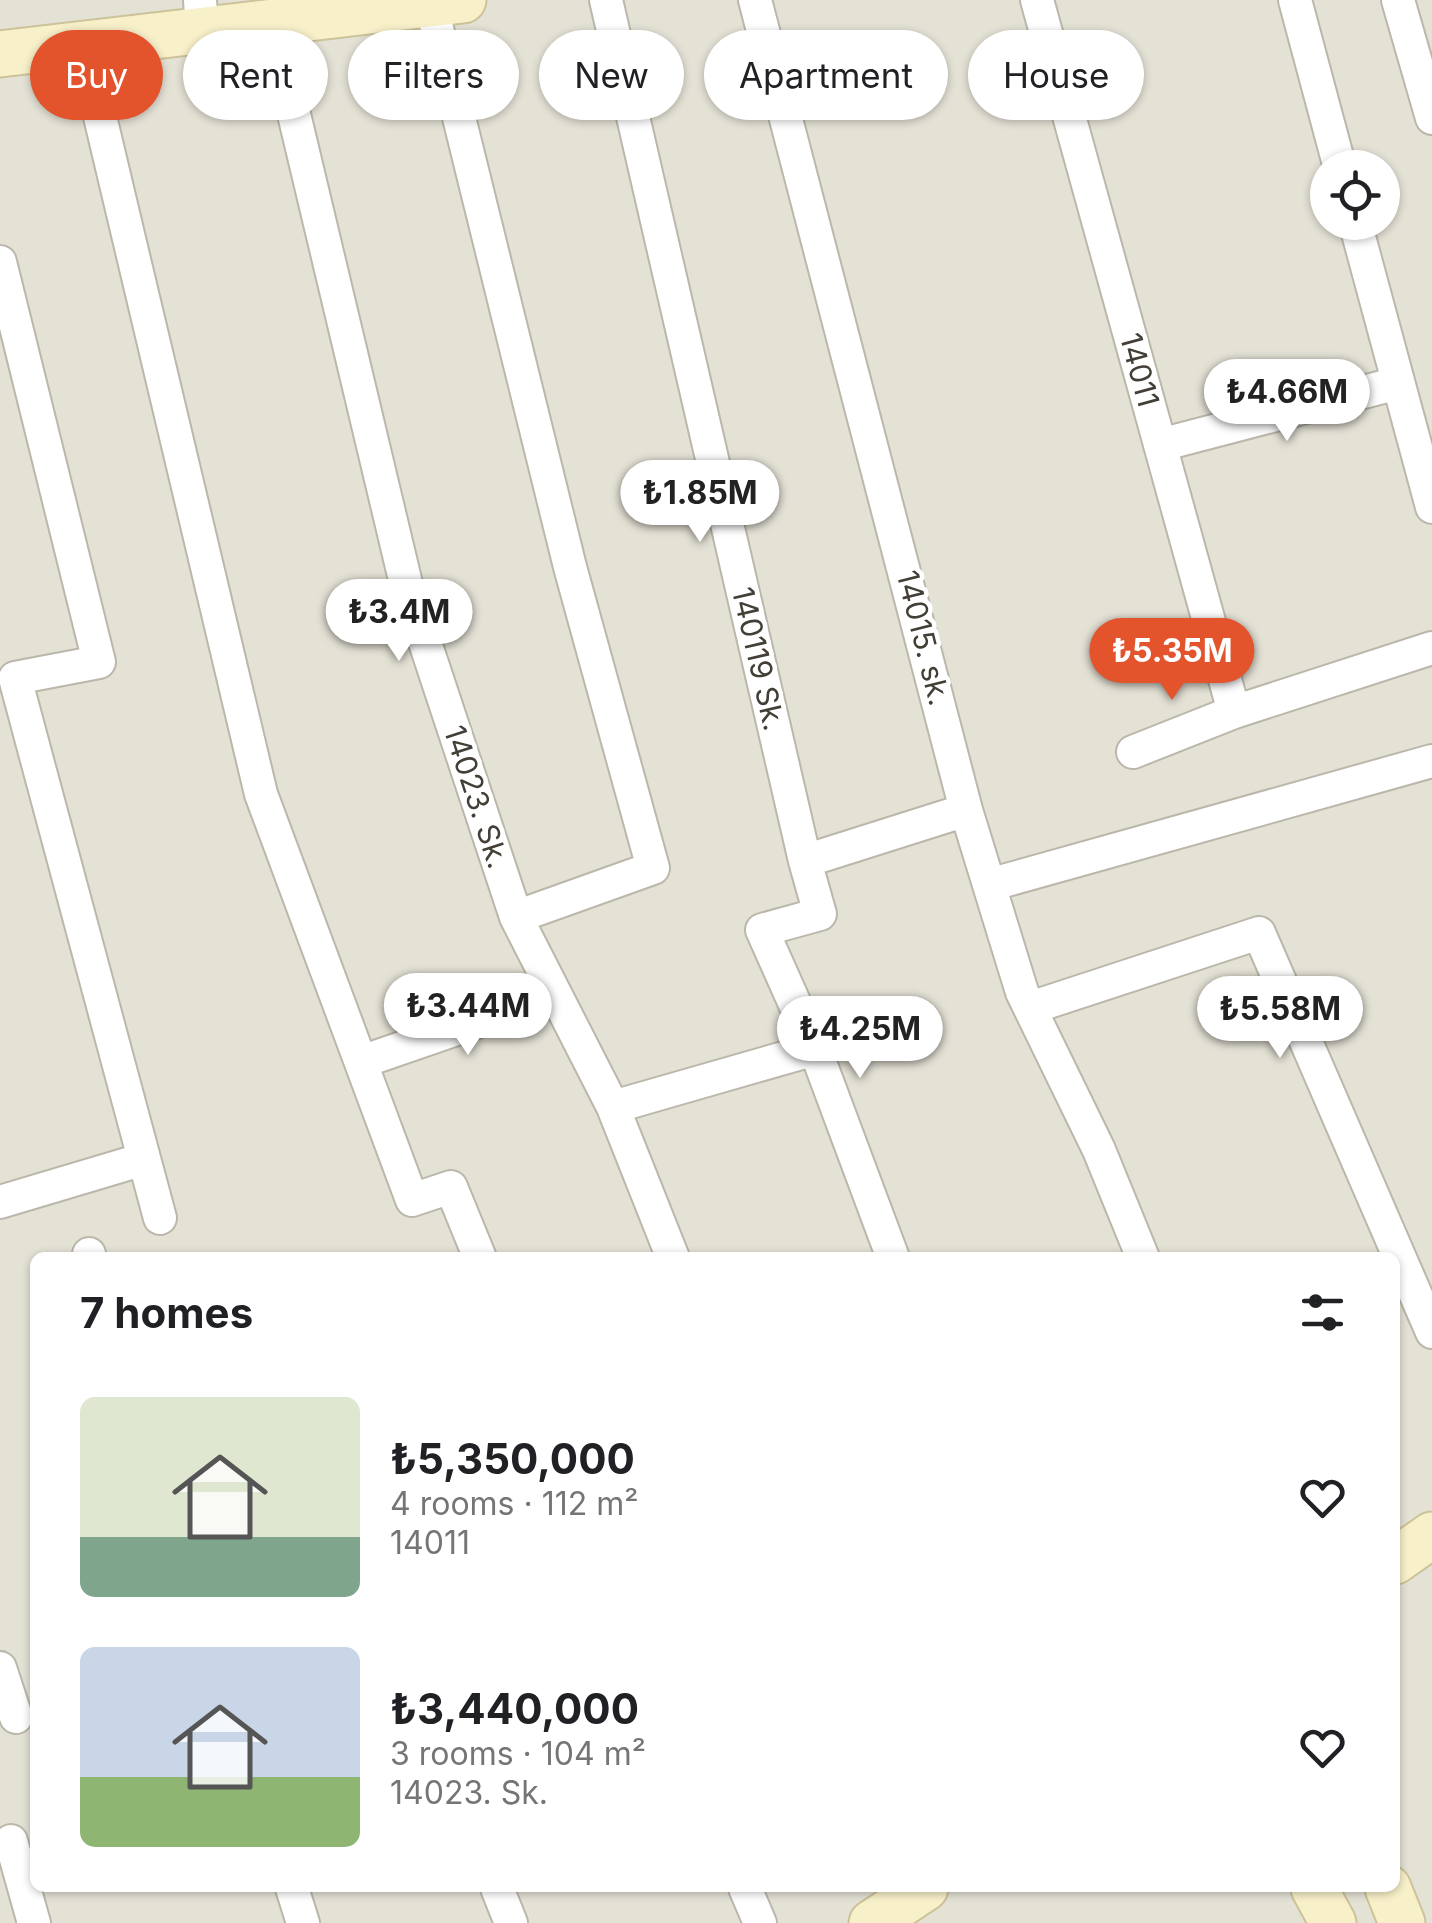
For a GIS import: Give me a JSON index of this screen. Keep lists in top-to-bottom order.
{
  "streets": {
    "street": [
      "14011",
      "14015. sk.",
      "140119 Sk.",
      "14023. Sk."
    ]
  },
  "page": {
    "chip": [
      "Buy",
      "Rent",
      "Filters",
      "New",
      "Apartment",
      "House"
    ],
    "price": [
      "₺4.66M",
      "₺1.85M",
      "₺3.4M",
      "₺5.35M",
      "₺3.44M",
      "₺5.58M",
      "₺4.25M"
    ],
    "heading": "7 homes",
    "list": [
      {
        "name": "₺5,350,000",
        "note": "4 rooms · 112 m² · 14011"
      },
      {
        "name": "₺3,440,000",
        "note": "3 rooms · 104 m² · 14023. Sk."
      }
    ]
  }
}
